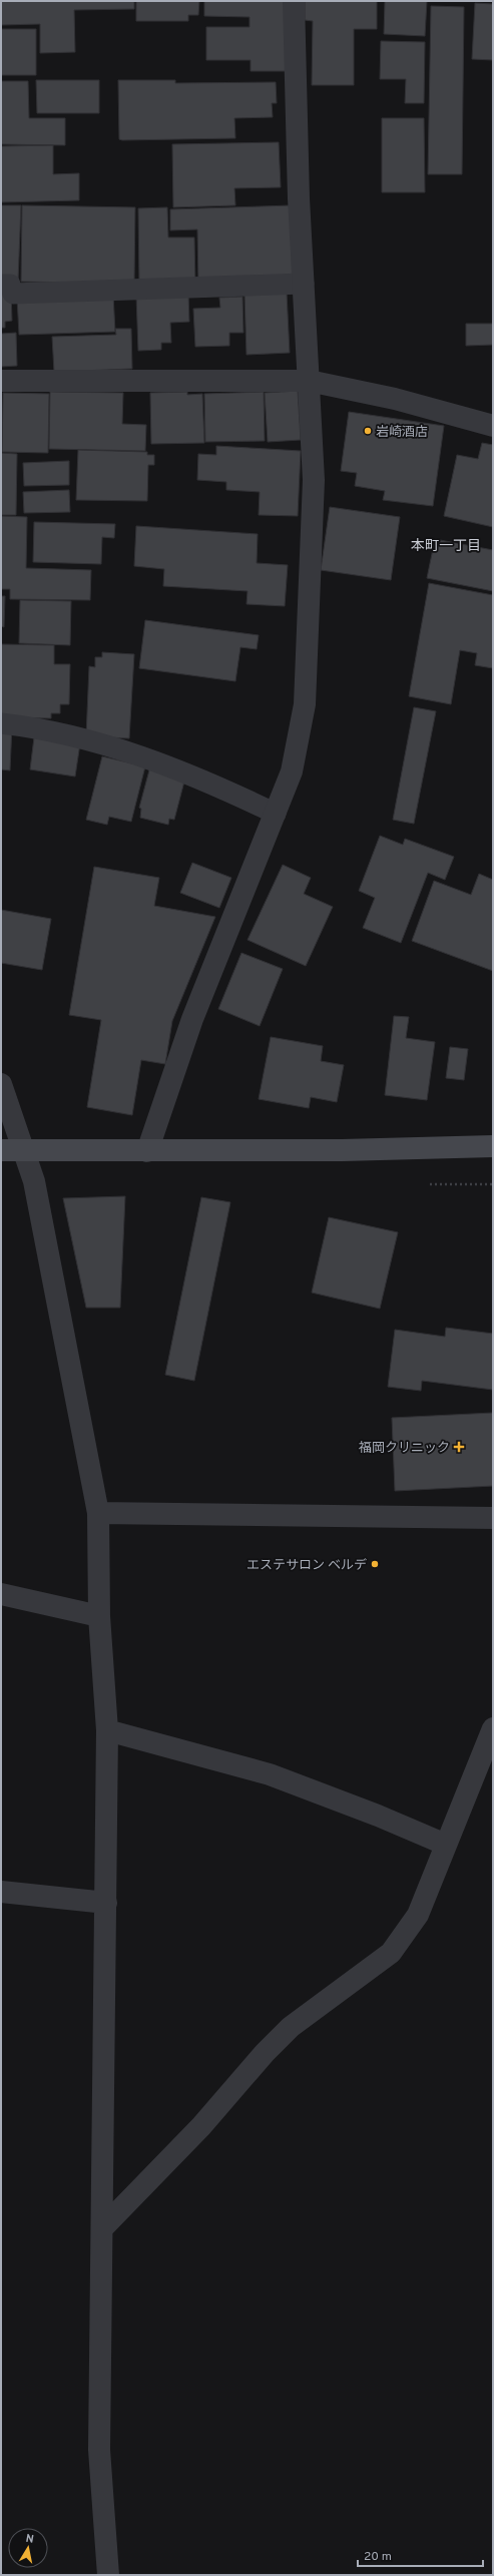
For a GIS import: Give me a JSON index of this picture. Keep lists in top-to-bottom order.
{
  "districts": ["本町一丁目"],
  "places": {
    "other": ["岩崎酒店", "エステサロン ベルデ"],
    "health": ["福岡クリニック"]
  },
  "scale_bar": "20 m",
  "north": "top"
}
